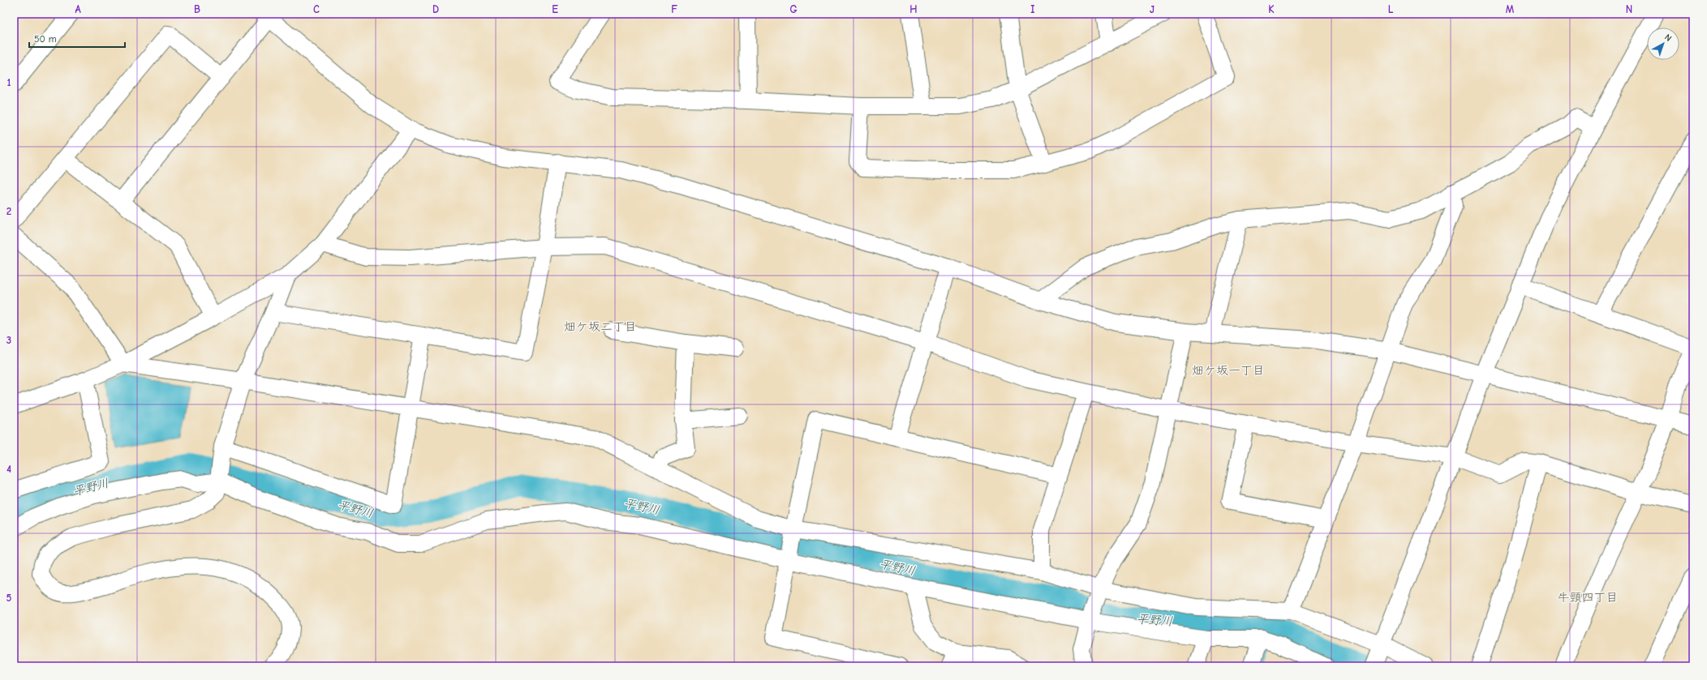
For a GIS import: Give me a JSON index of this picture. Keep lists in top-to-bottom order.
{
  "districts": ["畑ケ坂二丁目", "畑ケ坂一丁目", "牛頸四丁目"],
  "water": ["平野川"],
  "scale_bar": "50 m",
  "north": "top right",
  "grid": {
    "columns": [
      "A",
      "B",
      "C",
      "D",
      "E",
      "F",
      "G",
      "H",
      "I",
      "J",
      "K",
      "L",
      "M",
      "N"
    ],
    "rows": [
      "1",
      "2",
      "3",
      "4",
      "5"
    ]
  }
}
